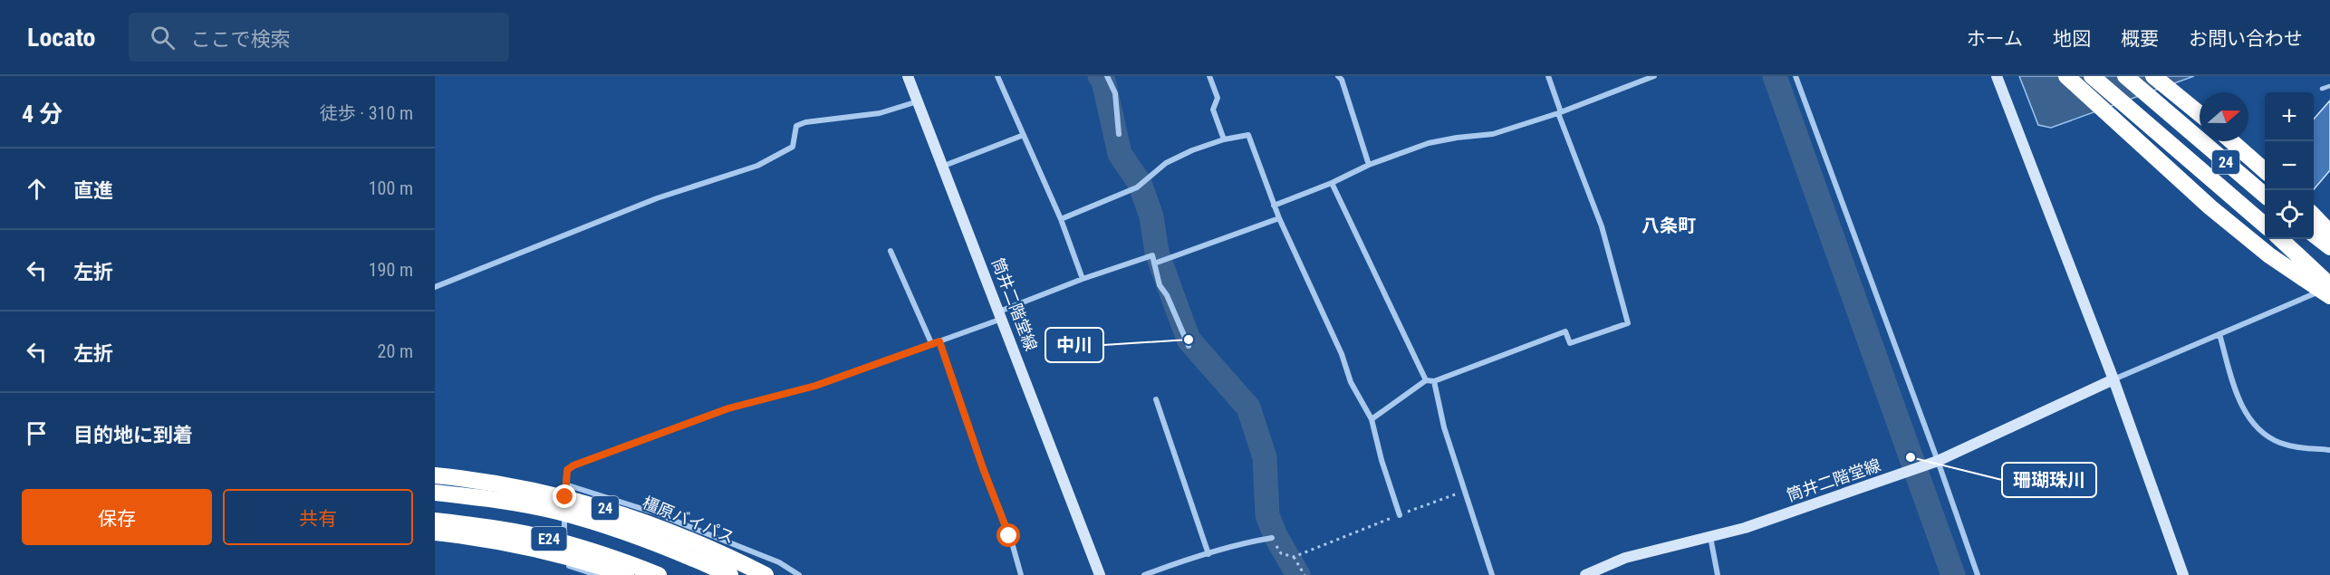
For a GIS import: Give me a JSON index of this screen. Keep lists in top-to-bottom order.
{
  "streets": {
    "highway": ["24", "橿原バイパス", "E24"],
    "main road": ["筒井二階堂線"]
  },
  "districts": ["八条町"],
  "places": ["中川", "珊瑚珠川"],
  "north": "right",
  "page": {
    "header": "Locato",
    "search": "ここで検索",
    "nav": [
      "ホーム",
      "地図",
      "概要",
      "お問い合わせ"
    ],
    "heading": ["4 分", "徒歩 · 310 m"],
    "map_buttons": ["+", "−"],
    "list": [
      ["直進", "100 m"],
      ["左折", "190 m"],
      ["左折", "20 m"],
      "目的地に到着"
    ],
    "buttons": ["保存", "共有"]
  }
}
